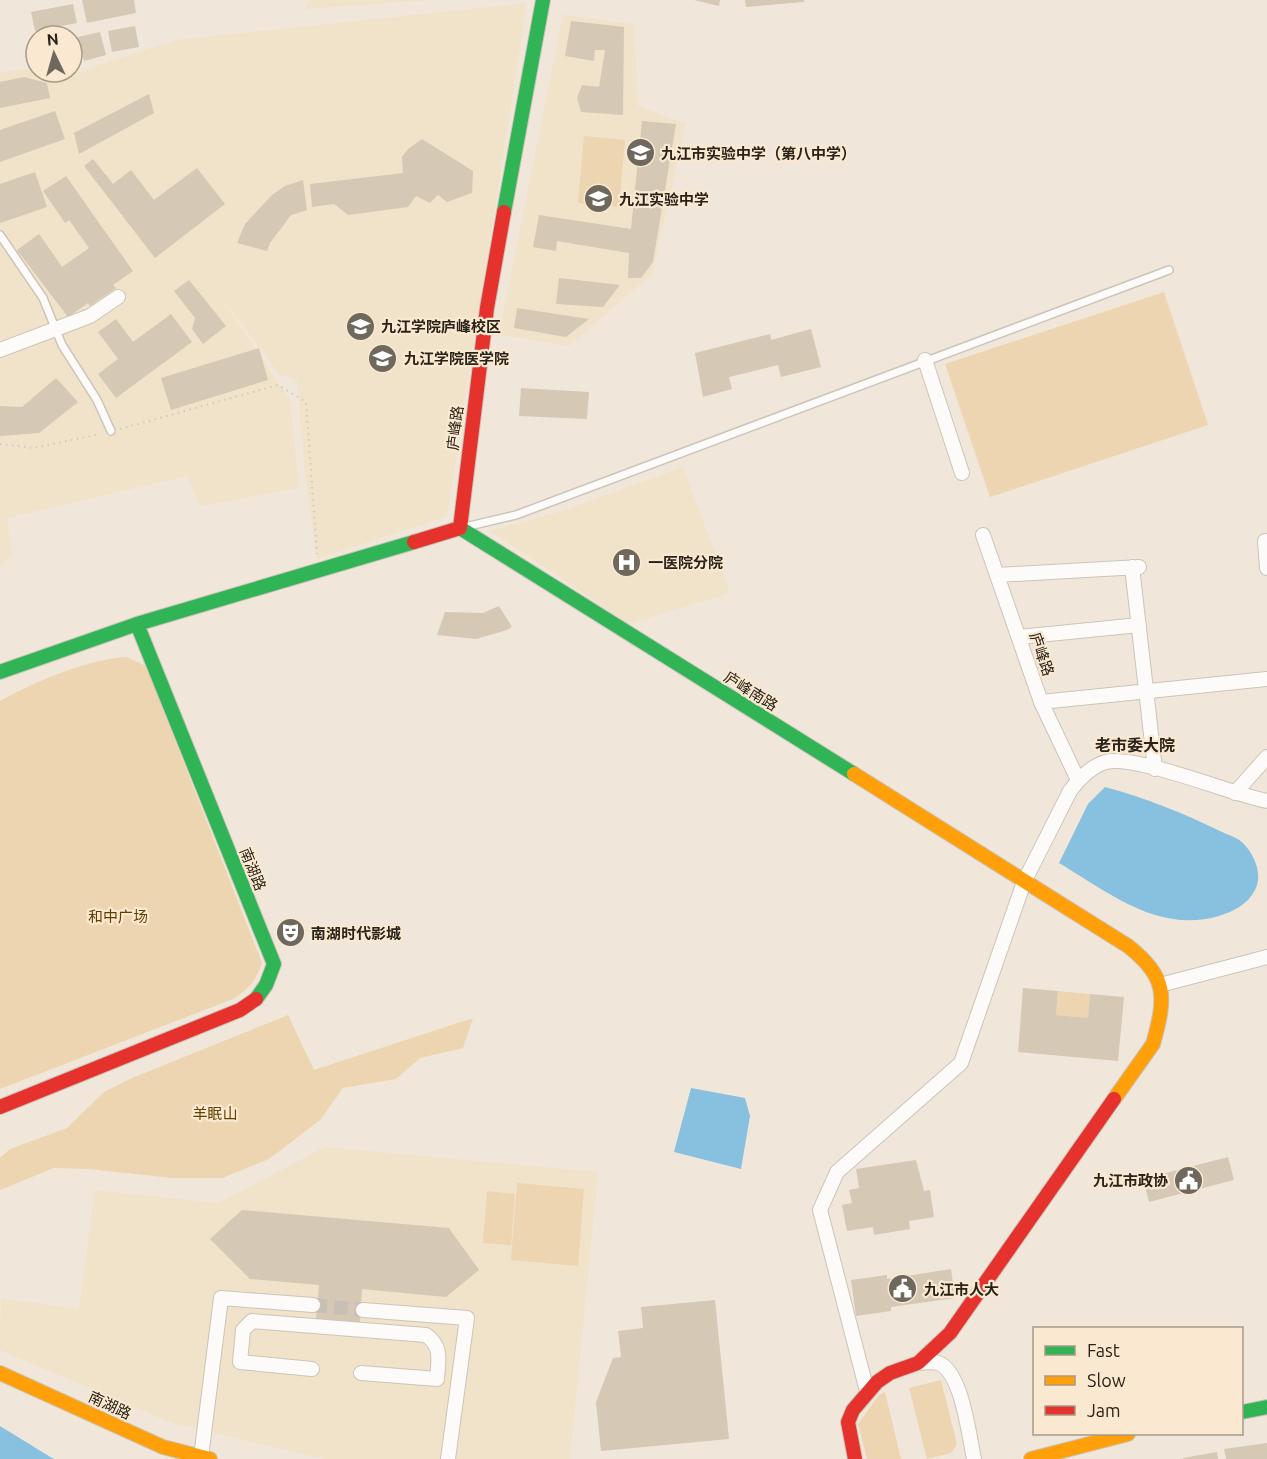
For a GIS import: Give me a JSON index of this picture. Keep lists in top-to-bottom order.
{
  "streets": {
    "street": ["庐峰路", "庐峰南路", "南湖路"]
  },
  "crossings": [
    ["庐峰路", "庐峰南路"]
  ],
  "districts": ["老市委大院"],
  "parks": ["和中广场", "羊眠山"],
  "places": {
    "school or university": [
      "九江市实验中学（第八中学）",
      "九江实验中学",
      "九江学院庐峰校区",
      "九江学院医学院"
    ],
    "hospital": ["一医院分院"],
    "theatre": ["南湖时代影城"],
    "public building": ["九江市政协", "九江市人大"]
  },
  "legend": ["Fast", "Slow", "Jam"],
  "north": "top"
}
